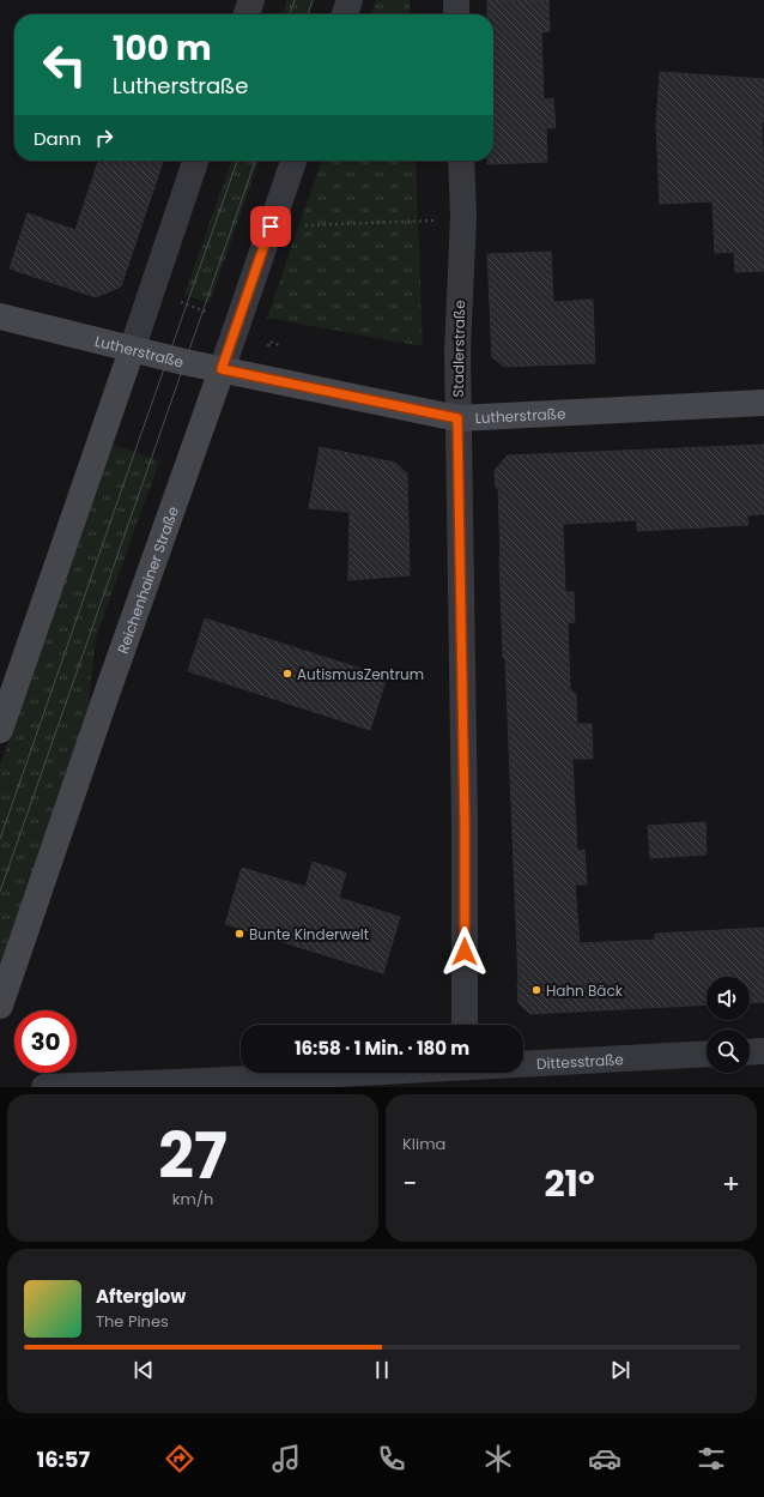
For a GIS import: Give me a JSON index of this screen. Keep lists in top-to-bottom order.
{
  "streets": {
    "street": [
      "Stadlerstraße",
      "Lutherstraße",
      "Reichenhainer Straße",
      "Dittesstraße"
    ]
  },
  "crossings": [
    ["Stadlerstraße", "Lutherstraße"],
    ["Lutherstraße", "Reichenhainer Straße"]
  ],
  "places": ["AutismusZentrum", "Bunte Kinderwelt", "Hahn Bäck"],
  "page": {
    "turn": ["100 m", "Lutherstraße"],
    "then": "Dann",
    "limit": "30",
    "trip": "16:58 · 1 Min. · 180 m",
    "tile": [
      ["27", "km/h"],
      "Klima"
    ],
    "heat": ["−", "21°", "+"],
    "song": ["Afterglow", "The Pines"],
    "tabs": "16:57"
  }
}
